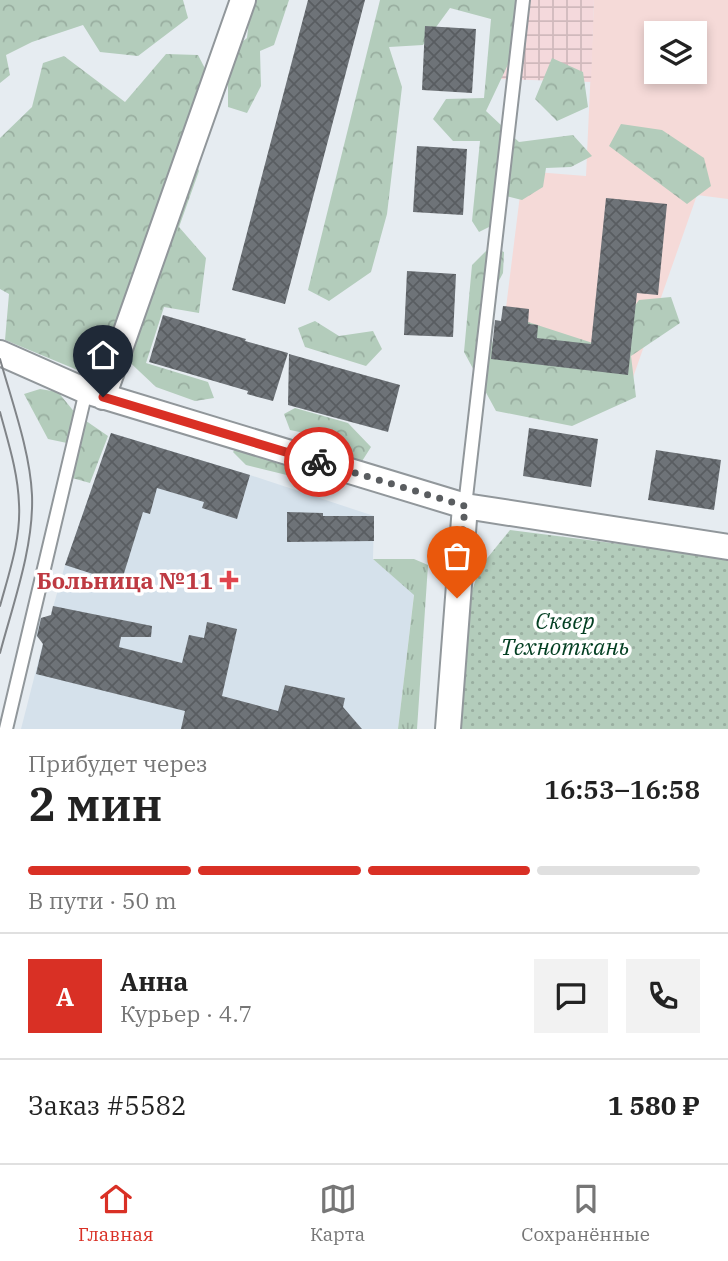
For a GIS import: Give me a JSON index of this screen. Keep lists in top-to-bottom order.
{
  "parks": ["Сквер Техноткань"],
  "places": {
    "health": ["Больница №11"]
  },
  "page": {
    "heading": ["2 мин", "Прибудет через", "16:53–16:58"],
    "panel": [
      "Анна",
      "Курьер · 4.7",
      "Заказ #5582",
      "1 580 ₽"
    ],
    "bar": "В пути · 50 m",
    "round": "А",
    "tabs": ["Главная", "Карта", "Сохранённые"]
  }
}
